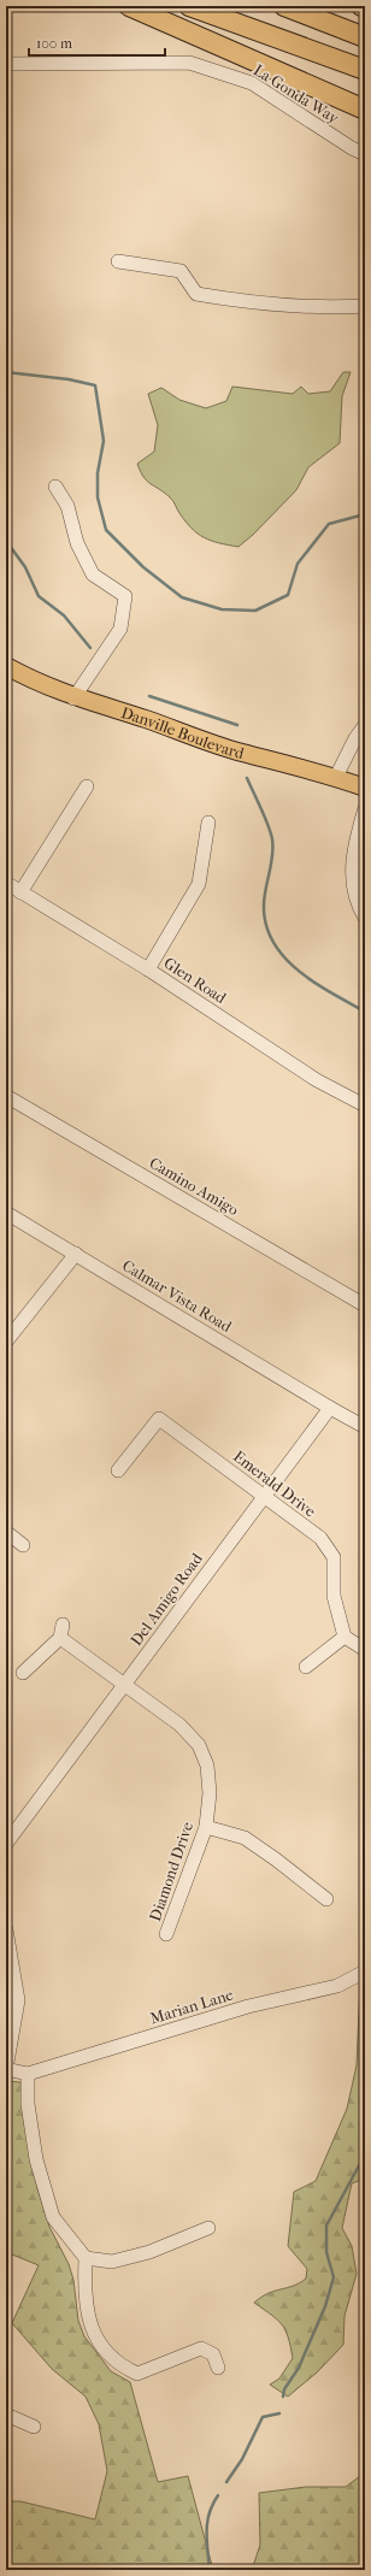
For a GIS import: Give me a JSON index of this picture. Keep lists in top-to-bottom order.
{
  "streets": {
    "main road": ["Danville Boulevard"],
    "street": [
      "La Gonda Way",
      "Glen Road",
      "Camino Amigo",
      "Calmar Vista Road",
      "Emerald Drive",
      "Del Amigo Road",
      "Diamond Drive",
      "Marian Lane"
    ]
  },
  "crossings": [
    ["Calmar Vista Road", "Del Amigo Road"],
    ["Emerald Drive", "Del Amigo Road"],
    ["Del Amigo Road", "Diamond Drive"]
  ],
  "scale_bar": "100 m"
}
